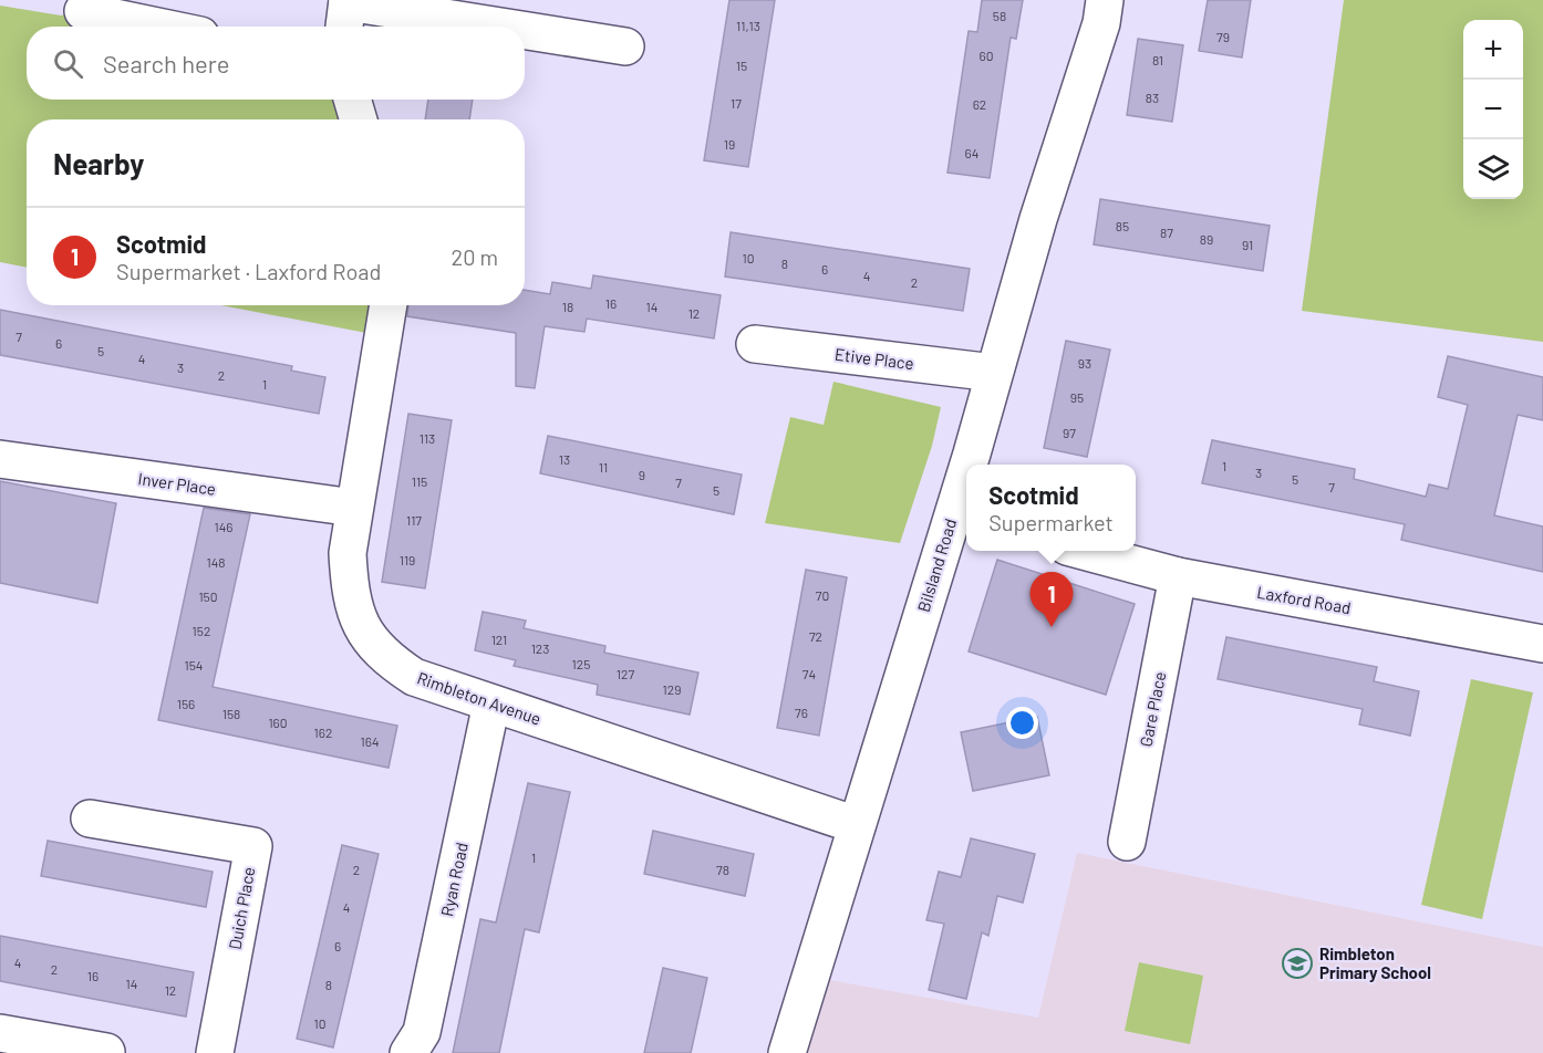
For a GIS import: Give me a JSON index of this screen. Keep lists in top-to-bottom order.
{
  "streets": {
    "street": [
      "Etive Place",
      "Inver Place",
      "Bilsland Road",
      "Laxford Road",
      "Rimbleton Avenue",
      "Gare Place",
      "Ryan Road",
      "Duich Place"
    ]
  },
  "crossings": [
    ["Etive Place", "Bilsland Road"],
    ["Inver Place", "Rimbleton Avenue"],
    ["Bilsland Road", "Rimbleton Avenue"],
    ["Laxford Road", "Gare Place"],
    ["Rimbleton Avenue", "Ryan Road"]
  ],
  "places": {
    "school or university": ["Rimbleton Primary School"]
  },
  "house_numbers": [
    "58",
    "11,13",
    "79",
    "60",
    "81",
    "15",
    "83",
    "17",
    "62",
    "19",
    "64",
    "85",
    "87",
    "89",
    "91",
    "10",
    "8",
    "6",
    "4",
    "2",
    "16",
    "18",
    "14",
    "12",
    "7",
    "6",
    "5",
    "4",
    "93",
    "3",
    "2",
    "1",
    "95",
    "97",
    "113",
    "13",
    "1",
    "11",
    "3",
    "9",
    "5",
    "115",
    "7",
    "7",
    "5",
    "117",
    "146",
    "119",
    "148",
    "70",
    "150",
    "152",
    "72",
    "121",
    "123",
    "125",
    "154",
    "127",
    "74",
    "129",
    "156",
    "76",
    "158",
    "160",
    "162",
    "164",
    "1",
    "2",
    "78",
    "4",
    "6",
    "4",
    "2",
    "16",
    "14",
    "8",
    "12",
    "10"
  ],
  "page": {
    "map_buttons": ["+", "−"],
    "search": "Search here",
    "heading": "Nearby",
    "list": [
      {
        "mark": "1",
        "name": "Scotmid",
        "note": "Supermarket · Laxford Road",
        "value": "20 m"
      }
    ],
    "popup": ["Scotmid", "Supermarket"],
    "pins": "1"
  }
}
